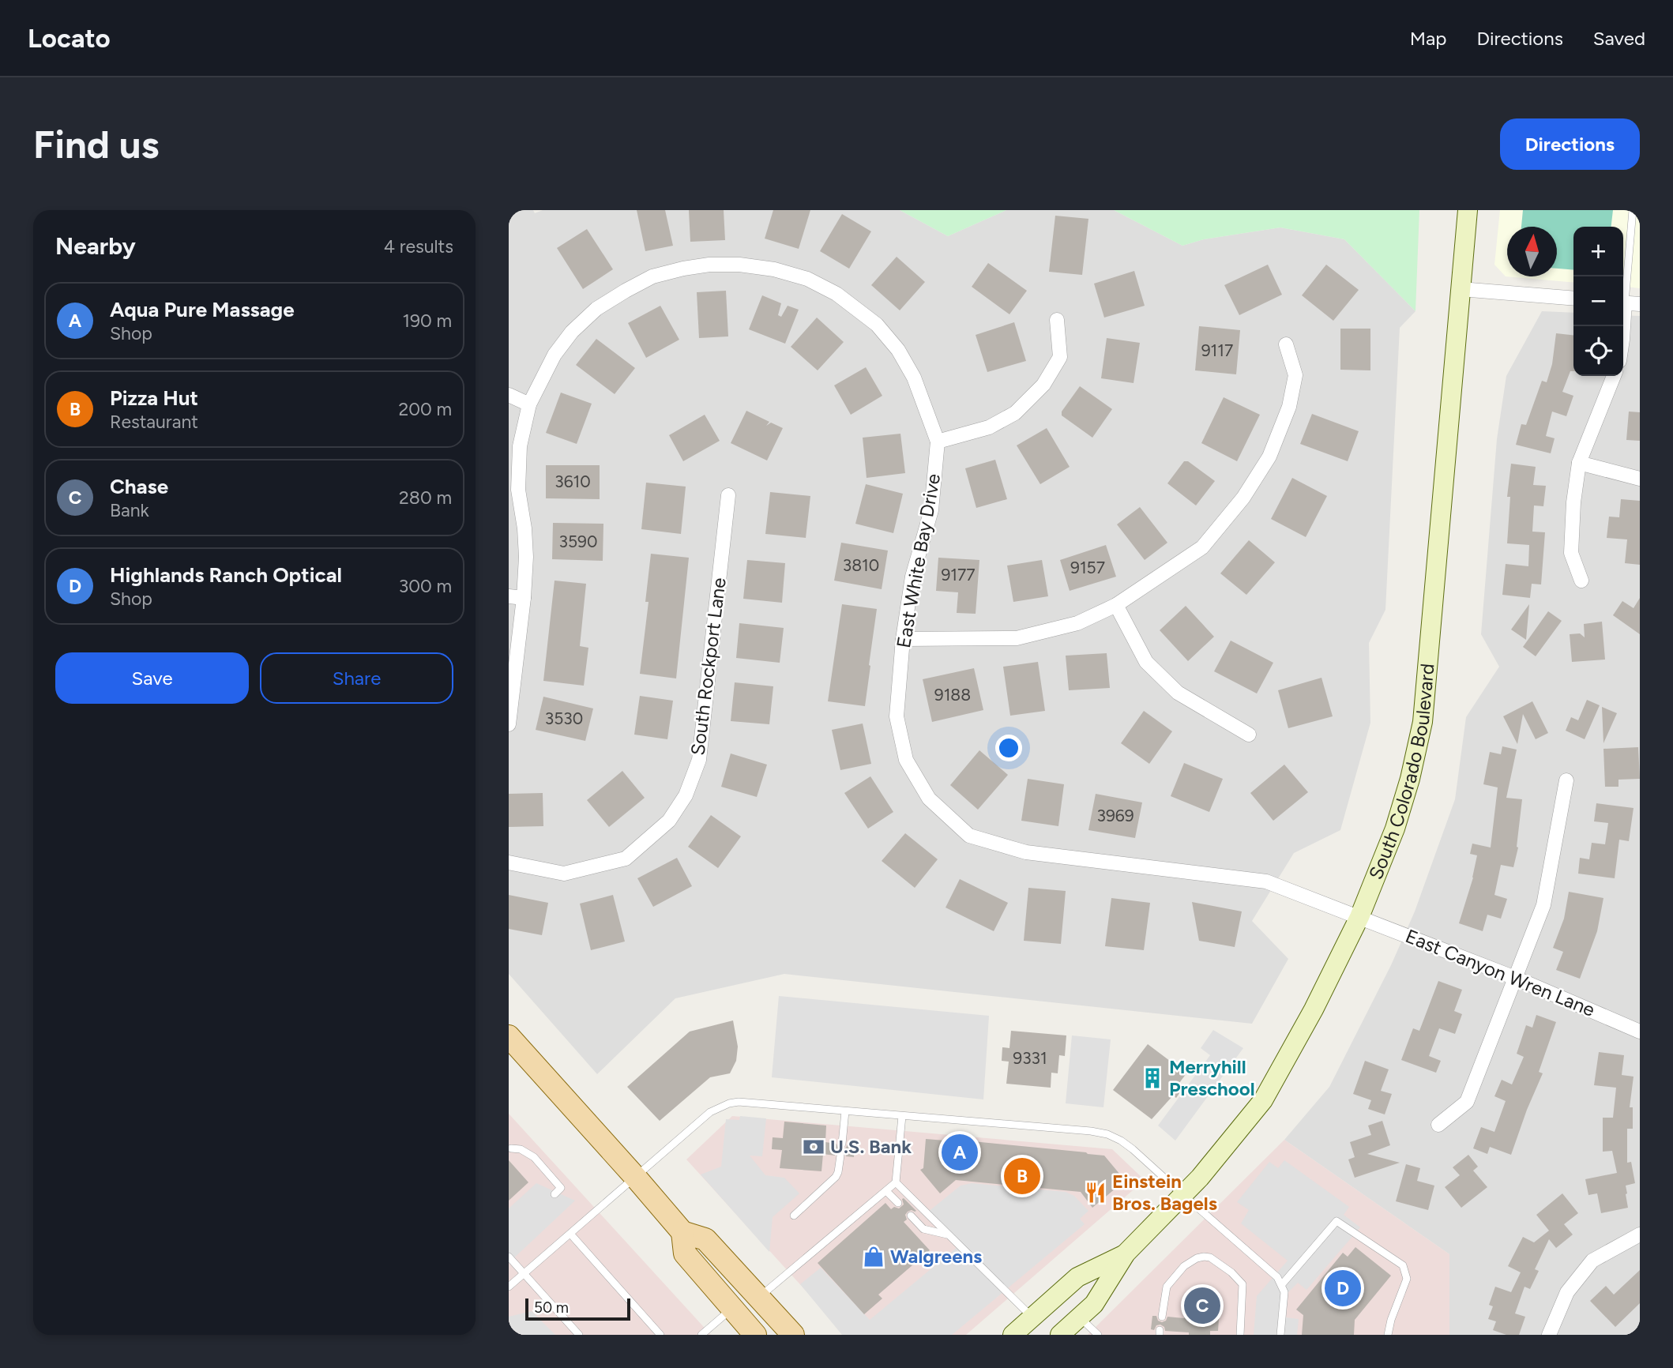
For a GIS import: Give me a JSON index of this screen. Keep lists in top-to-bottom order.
{
  "streets": {
    "main road": ["South Colorado Boulevard"],
    "street": ["East White Bay Drive", "South Rockport Lane", "East Canyon Wren Lane"]
  },
  "crossings": [
    ["East White Bay Drive", "South Colorado Boulevard"],
    ["East White Bay Drive", "East Canyon Wren Lane"],
    ["South Colorado Boulevard", "East Canyon Wren Lane"]
  ],
  "places": {
    "building": ["Merryhill Preschool"],
    "bank": ["U.S. Bank"],
    "restaurant": ["Einstein Bros. Bagels"],
    "shop": ["Walgreens"]
  },
  "house_numbers": [
    "9117",
    "3610",
    "3590",
    "3810",
    "9157",
    "9177",
    "9188",
    "3530",
    "3969",
    "9331"
  ],
  "scale_bar": "50 m",
  "north": "top",
  "page": {
    "header": "Locato",
    "nav": ["Map", "Directions", "Saved"],
    "buttons": [
      "Directions",
      ["Save", "Share"]
    ],
    "title": "Find us",
    "heading": ["Nearby", "4 results"],
    "map_buttons": ["+", "−"],
    "list": [
      {
        "mark": "A",
        "name": "Aqua Pure Massage",
        "note": "Shop",
        "value": "190 m"
      },
      {
        "mark": "B",
        "name": "Pizza Hut",
        "note": "Restaurant",
        "value": "200 m"
      },
      {
        "mark": "C",
        "name": "Chase",
        "note": "Bank",
        "value": "280 m"
      },
      {
        "mark": "D",
        "name": "Highlands Ranch Optical",
        "note": "Shop",
        "value": "300 m"
      }
    ],
    "pins": [
      "A",
      "B",
      "D",
      "C"
    ],
    "scale": "50 m"
  }
}
